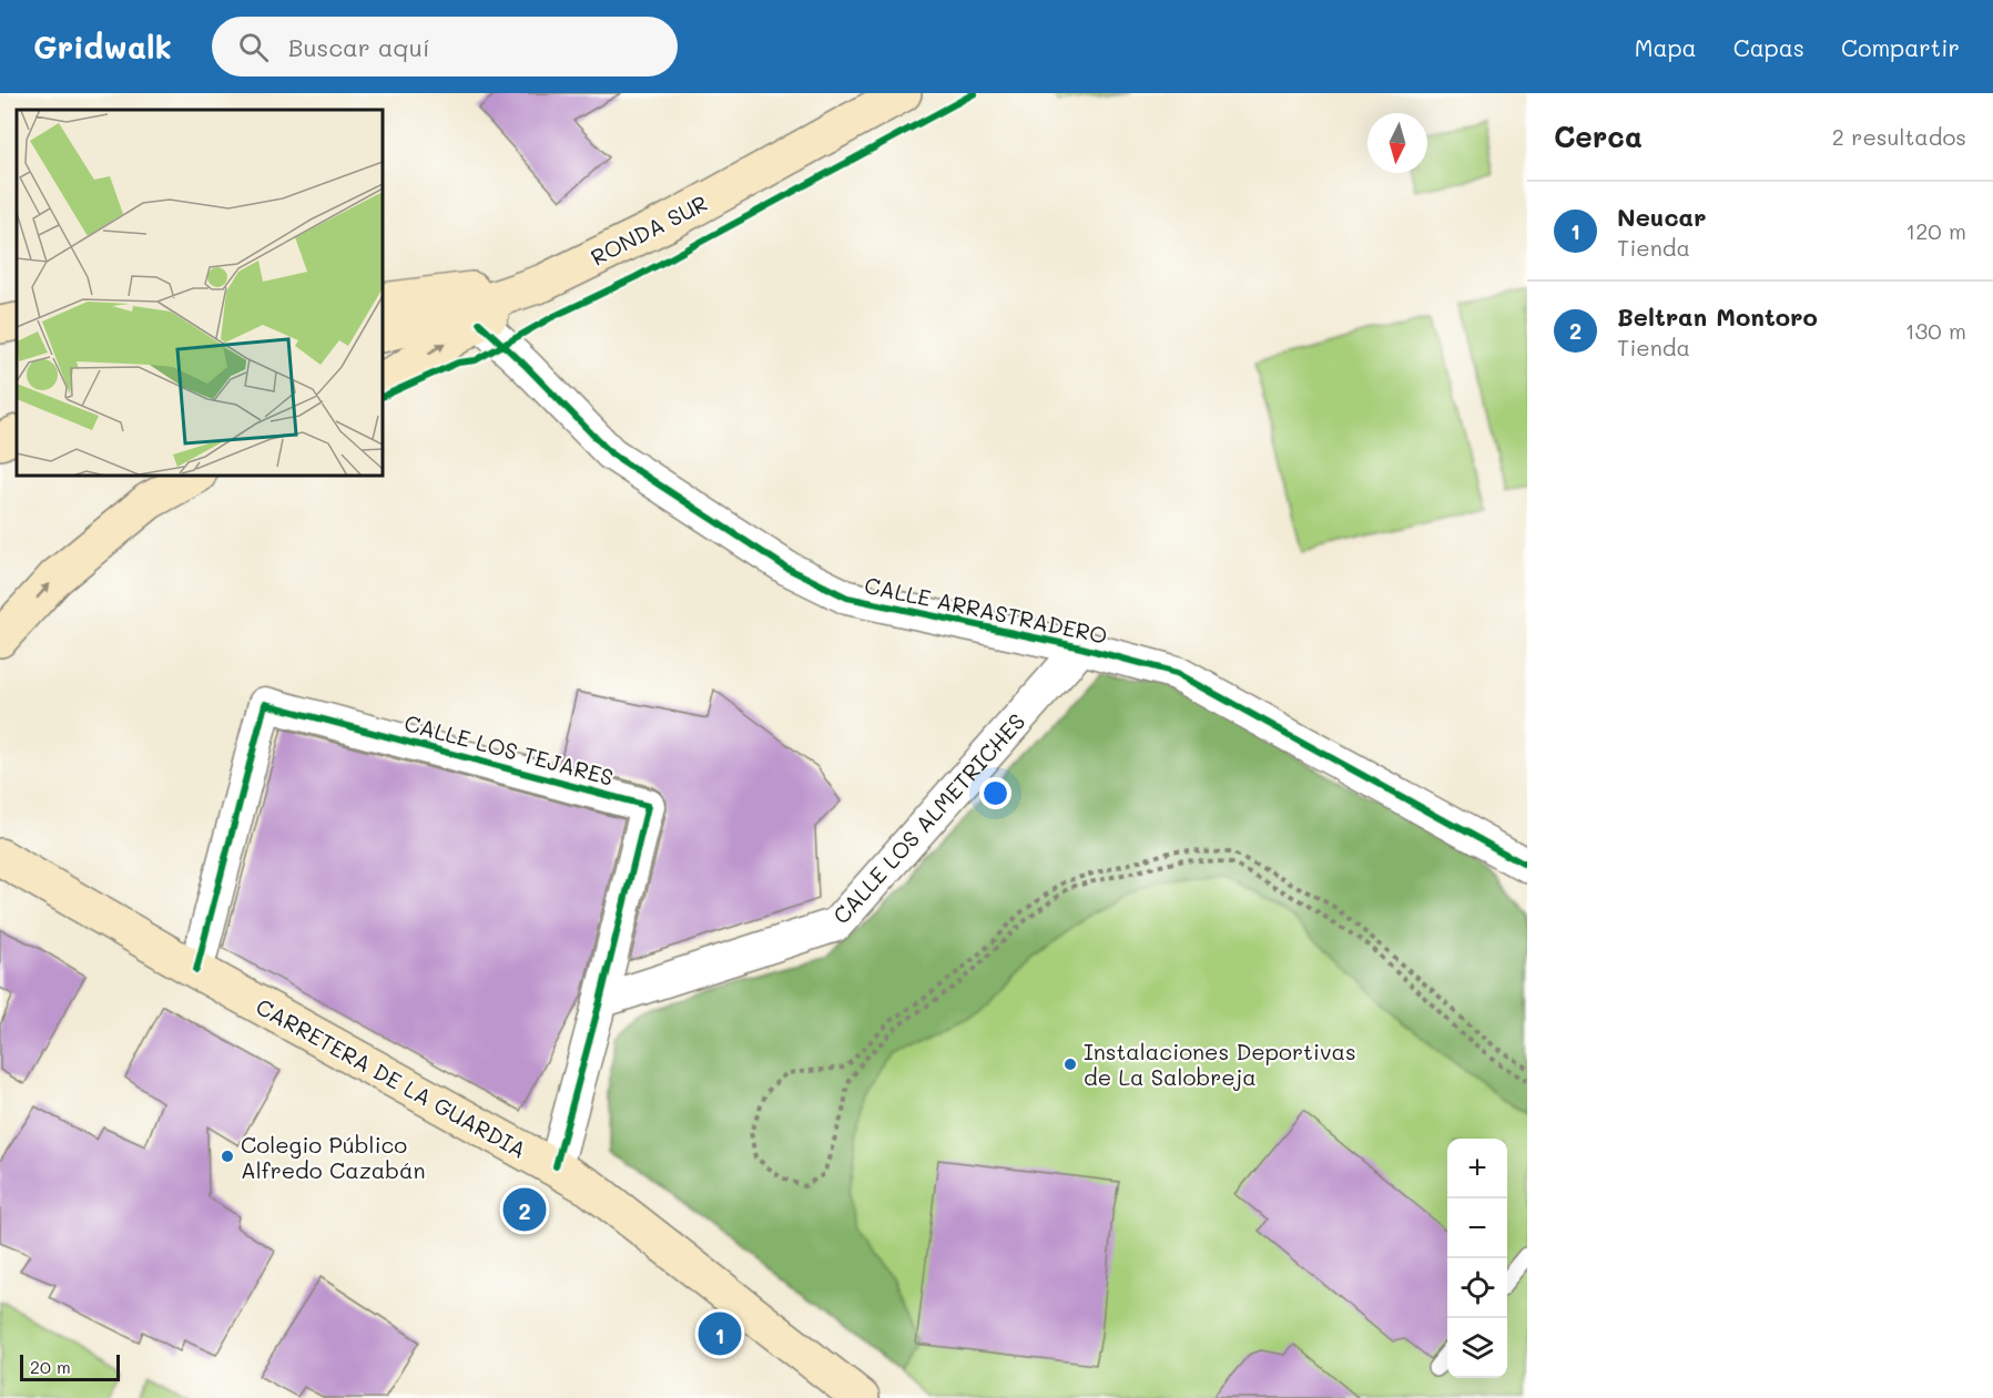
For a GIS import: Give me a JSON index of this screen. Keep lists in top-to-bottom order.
{
  "streets": {
    "main road": ["RONDA SUR", "CARRETERA DE LA GUARDIA"],
    "street": ["CALLE ARRASTRADERO", "CALLE LOS TEJARES", "CALLE LOS ALMETRICHES"]
  },
  "crossings": [
    ["CALLE ARRASTRADERO", "CALLE LOS ALMETRICHES"],
    ["CALLE LOS TEJARES", "CALLE LOS ALMETRICHES"],
    ["CALLE LOS TEJARES", "CARRETERA DE LA GUARDIA"]
  ],
  "places": ["Instalaciones Deportivas de La Salobreja", "Colegio Público Alfredo Cazabán"],
  "scale_bar": "20 m",
  "north": "bottom",
  "page": {
    "header": "Gridwalk",
    "search": "Buscar aquí",
    "nav": ["Mapa", "Capas", "Compartir"],
    "heading": ["Cerca", "2 resultados"],
    "list": [
      {
        "mark": "1",
        "name": "Neucar",
        "note": "Tienda",
        "value": "120 m"
      },
      {
        "mark": "2",
        "name": "Beltran Montoro",
        "note": "Tienda",
        "value": "130 m"
      }
    ],
    "map_buttons": ["+", "−"],
    "pins": ["2", "1"],
    "scale": "20 m"
  }
}
